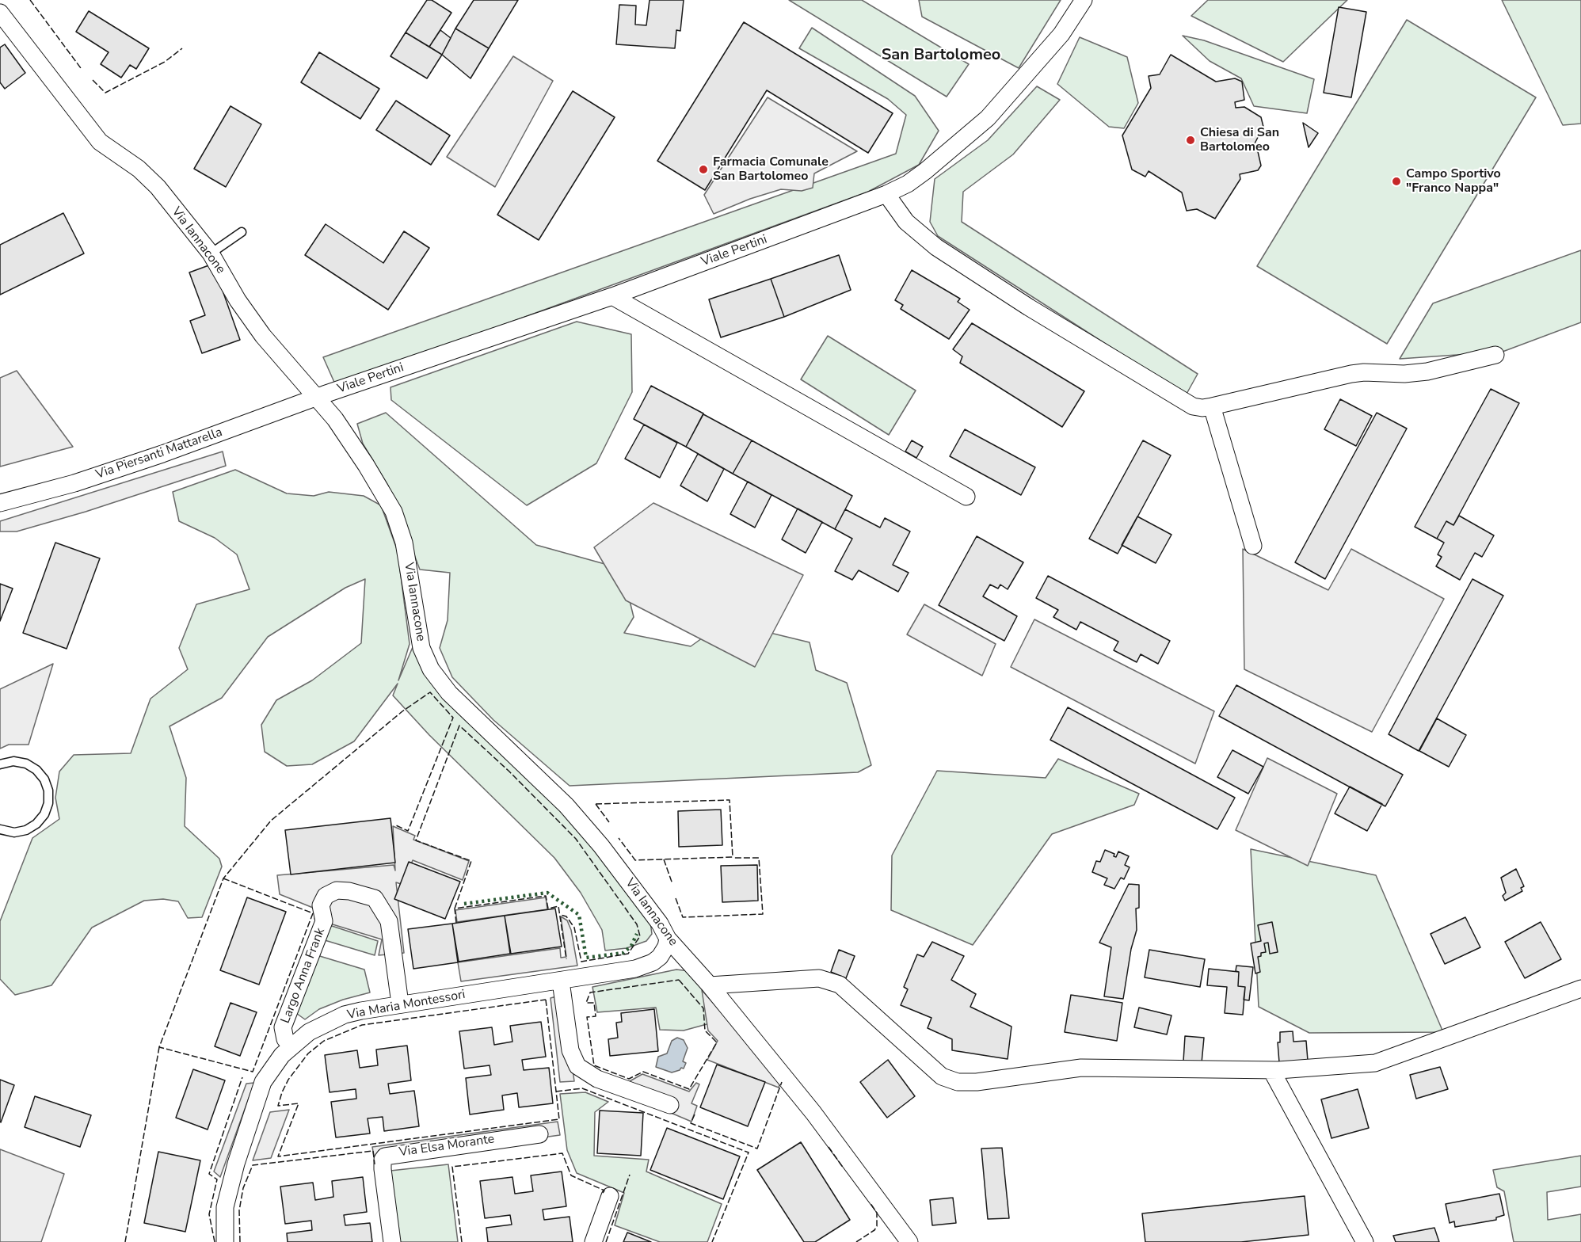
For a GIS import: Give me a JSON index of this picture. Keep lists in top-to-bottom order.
{
  "streets": {
    "street": [
      "Via Iannacone",
      "Viale Pertini",
      "Via Piersanti Mattarella",
      "Largo Anna Frank",
      "Via Maria Montessori",
      "Via Elsa Morante"
    ]
  },
  "crossings": [
    ["Via Iannacone", "Viale Pertini"],
    ["Via Iannacone", "Via Piersanti Mattarella"],
    ["Via Iannacone", "Via Maria Montessori"],
    ["Viale Pertini", "Via Piersanti Mattarella"],
    ["Largo Anna Frank", "Via Maria Montessori"]
  ],
  "districts": ["San Bartolomeo"],
  "places": ["Chiesa di San Bartolomeo", "Farmacia Comunale San Bartolomeo", "Campo Sportivo \"Franco Nappa\""]
}
